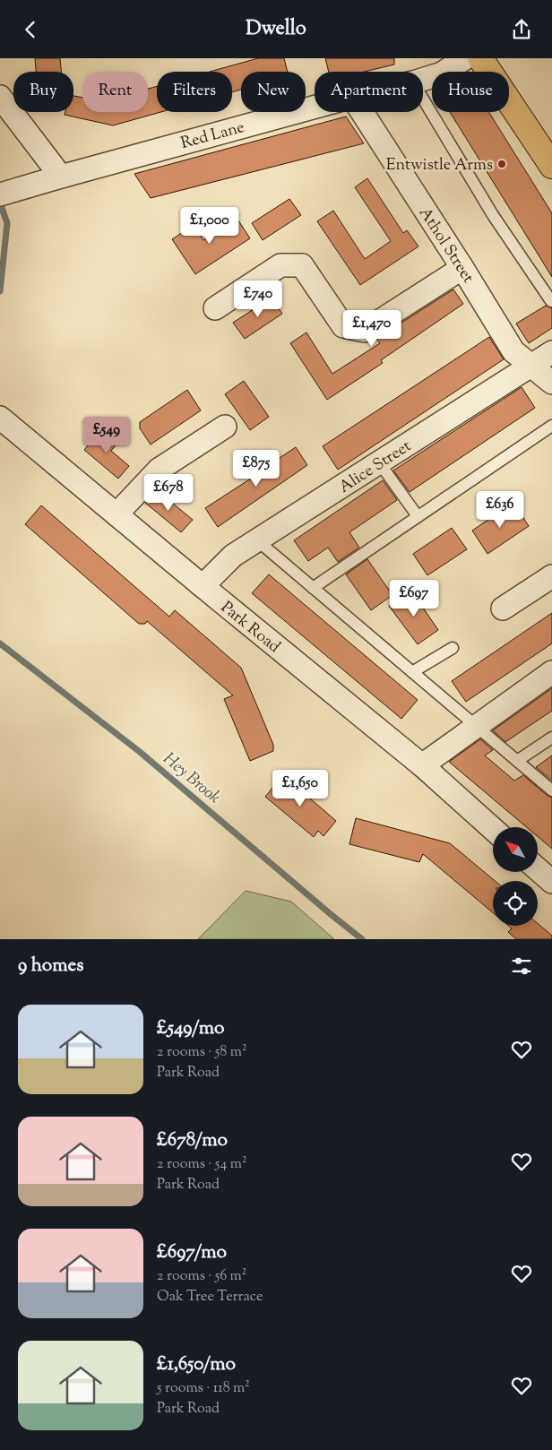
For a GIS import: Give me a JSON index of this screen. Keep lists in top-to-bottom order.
{
  "streets": {
    "street": [
      "Red Lane",
      "Athol Street",
      "Alice Street",
      "Park Road"
    ]
  },
  "crossings": [
    ["Athol Street", "Alice Street"],
    ["Alice Street", "Park Road"]
  ],
  "water": ["Hey Brook"],
  "places": ["Entwistle Arms"],
  "north": "top left",
  "page": {
    "header": "Dwello",
    "chip": [
      "Buy",
      "Rent",
      "Filters",
      "New",
      "Apartment",
      "House"
    ],
    "price": [
      "£1,000",
      "£740",
      "£1,470",
      "£549",
      "£875",
      "£678",
      "£636",
      "£697",
      "£1,650"
    ],
    "heading": "9 homes",
    "list": [
      {
        "name": "£549/mo",
        "note": "2 rooms · 58 m² · Park Road"
      },
      {
        "name": "£678/mo",
        "note": "2 rooms · 54 m² · Park Road"
      },
      {
        "name": "£697/mo",
        "note": "2 rooms · 56 m² · Oak Tree Terrace"
      },
      {
        "name": "£1,650/mo",
        "note": "5 rooms · 118 m² · Park Road"
      }
    ]
  }
}
